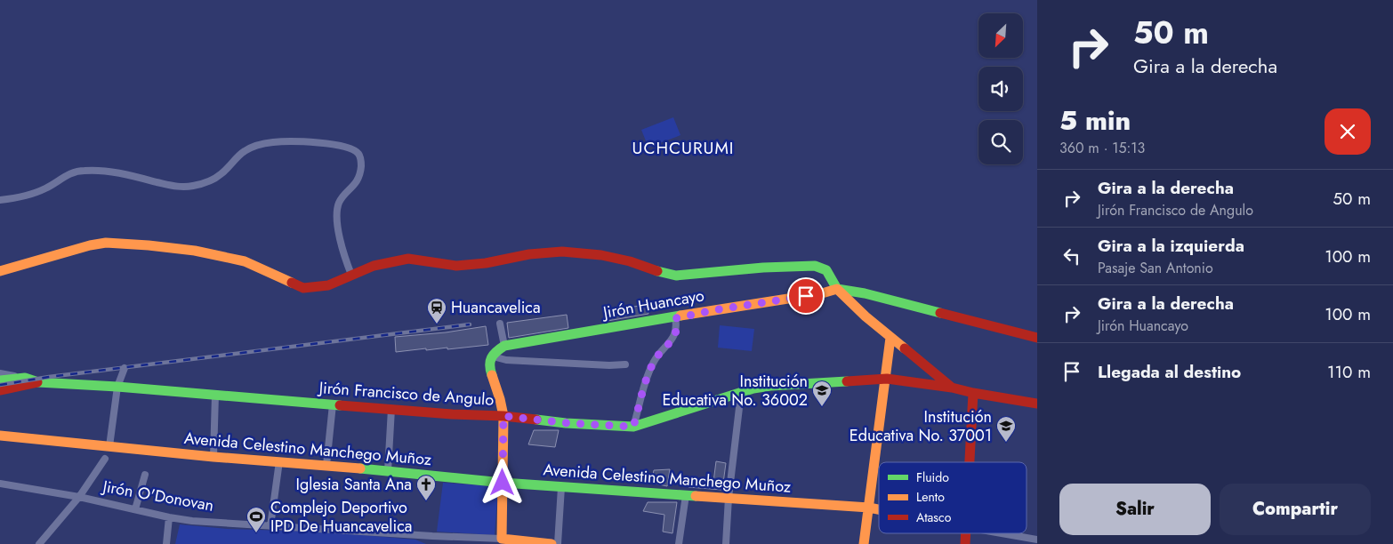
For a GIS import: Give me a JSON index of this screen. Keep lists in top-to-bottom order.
{
  "streets": {
    "main road": [
      "Jirón Huancayo",
      "Jirón Francisco de Angulo",
      "Avenida Celestino Manchego Muñoz",
      "Jirón O'Donovan"
    ]
  },
  "districts": ["UCHCURUMI"],
  "places": {
    "station": ["Huancavelica"],
    "school or university": ["Institución Educativa No. 36002", "Institución Educativa No. 37001"],
    "church": ["Iglesia Santa Ana"],
    "sports": ["Complejo Deportivo IPD De Huancavelica"]
  },
  "legend": ["Fluido", "Lento", "Atasco"],
  "north": "bottom left",
  "page": {
    "turn": ["50 m", "Gira a la derecha"],
    "heading": ["5 min", "360 m · 15:13"],
    "list": [
      {
        "name": "Gira a la derecha",
        "note": "Jirón Francisco de Angulo",
        "value": "50 m"
      },
      {
        "name": "Gira a la izquierda",
        "note": "Pasaje San Antonio",
        "value": "100 m"
      },
      {
        "name": "Gira a la derecha",
        "note": "Jirón Huancayo",
        "value": "100 m"
      },
      {
        "name": "Llegada al destino",
        "value": "110 m"
      }
    ],
    "buttons": ["Salir", "Compartir"]
  }
}
